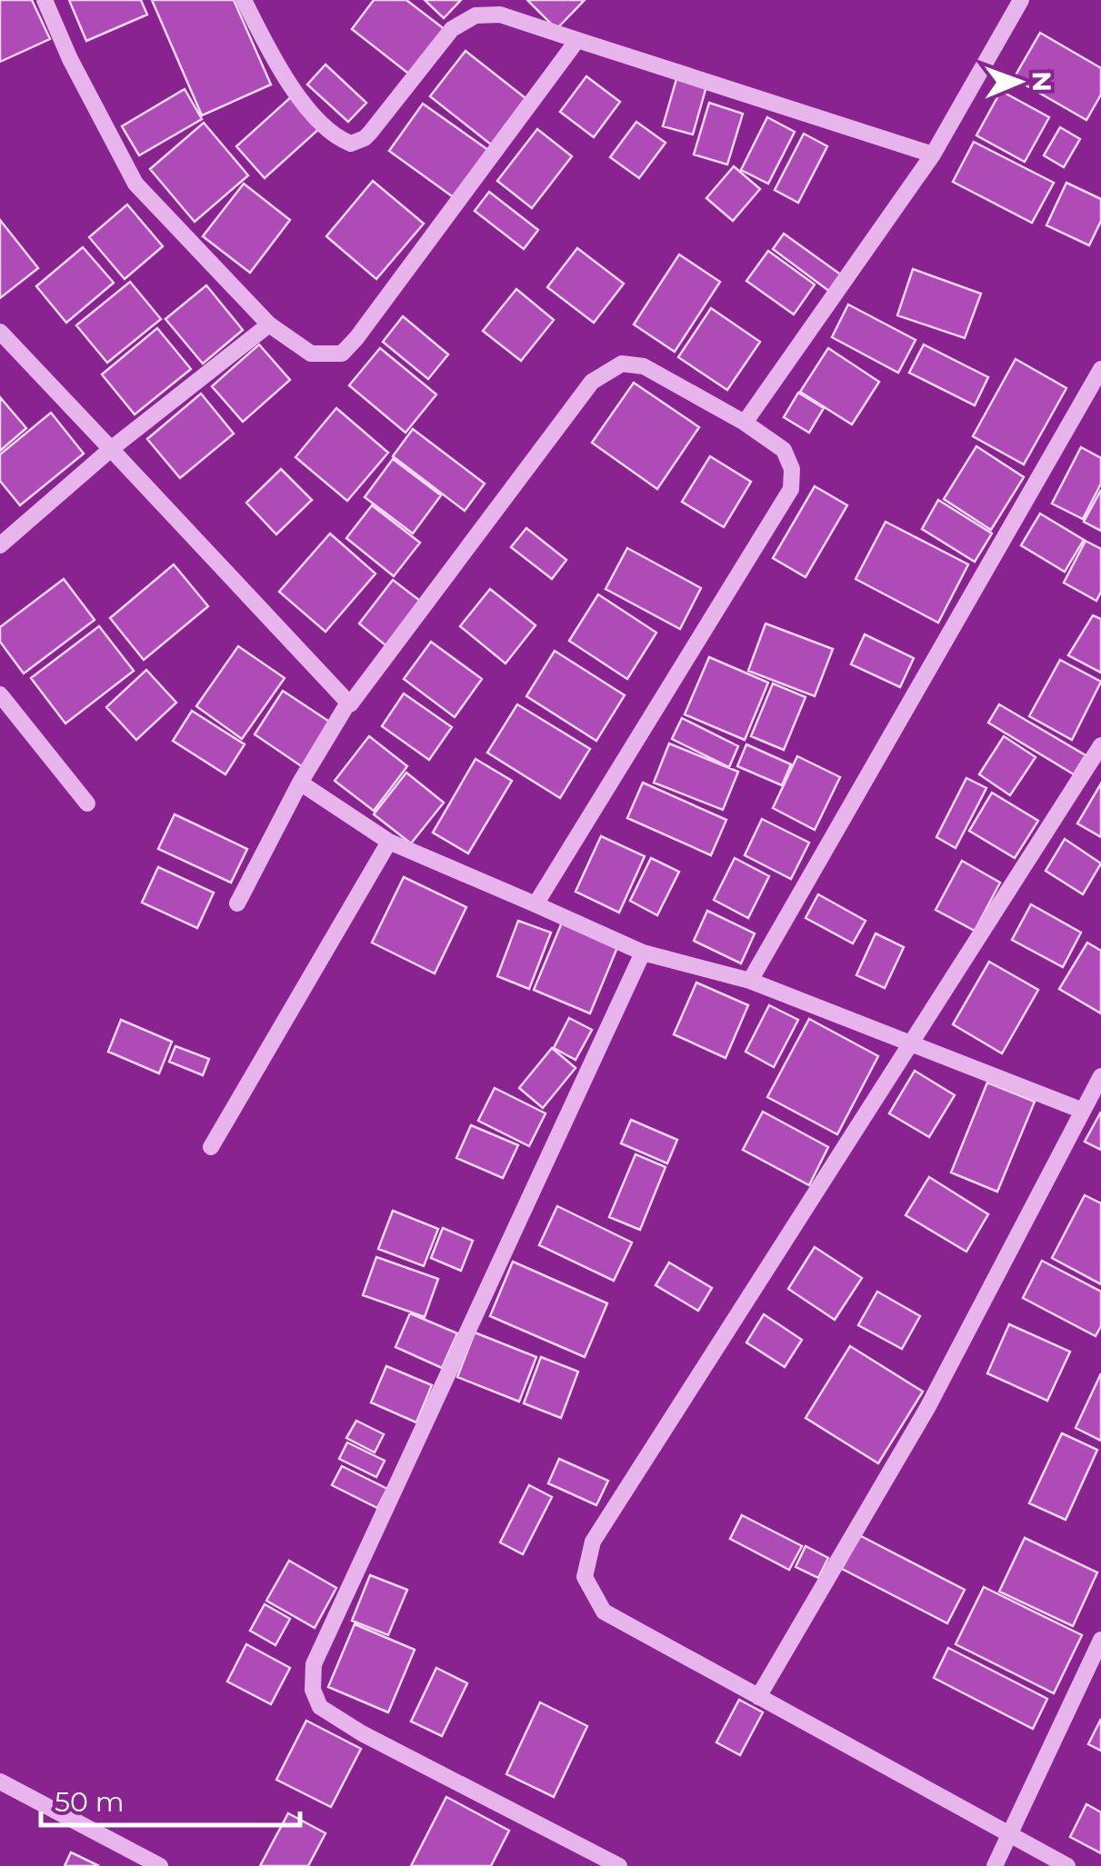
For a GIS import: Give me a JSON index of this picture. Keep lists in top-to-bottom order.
{
  "scale_bar": "50 m",
  "north": "right"
}
